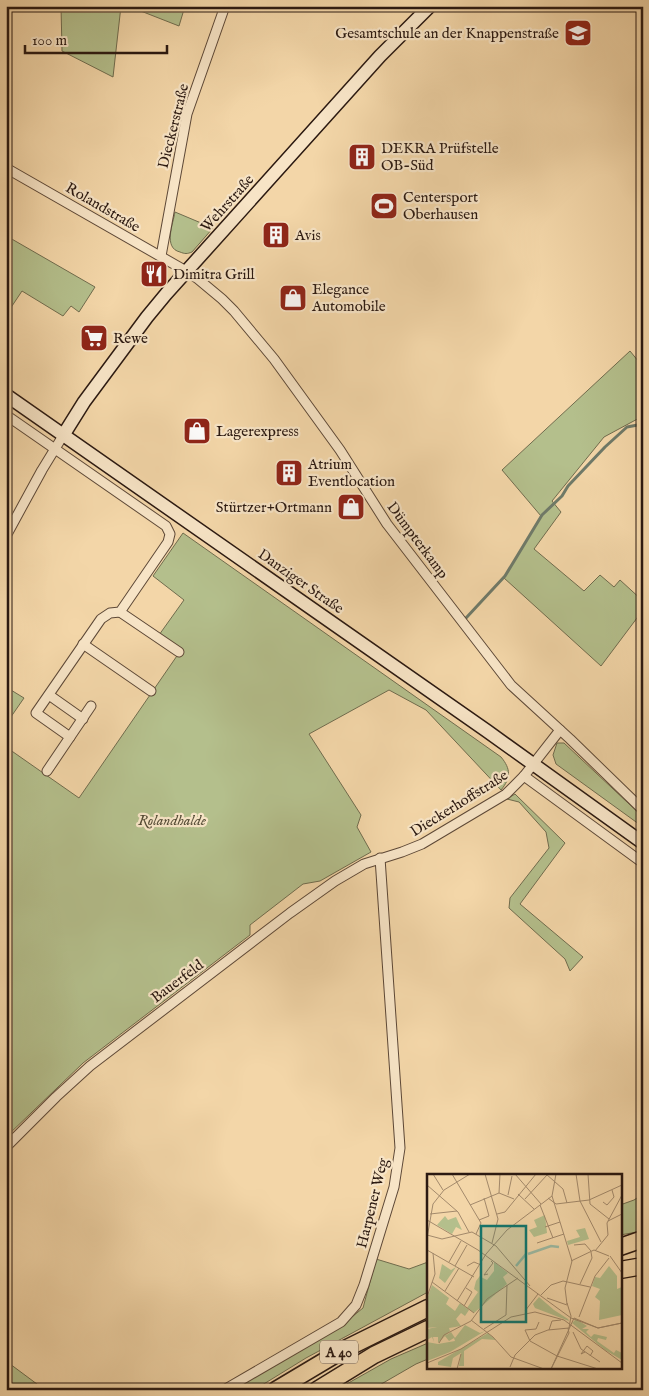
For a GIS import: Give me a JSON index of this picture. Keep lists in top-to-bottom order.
{
  "streets": {
    "highway": ["A 40"],
    "main road": ["Wehrstraße", "Danziger Straße"],
    "street": [
      "Dieckerstraße",
      "Rolandstraße",
      "Dümpterkamp",
      "Dieckerhoffstraße",
      "Bauerfeld",
      "Harpener Weg"
    ]
  },
  "crossings": [
    ["Dieckerstraße", "Rolandstraße"],
    ["Wehrstraße", "Rolandstraße"],
    ["Wehrstraße", "Dümpterkamp"],
    ["Wehrstraße", "Danziger Straße"],
    ["Rolandstraße", "Dümpterkamp"],
    ["Dümpterkamp", "Dieckerhoffstraße"],
    ["Danziger Straße", "Dieckerhoffstraße"],
    ["Dieckerhoffstraße", "Bauerfeld"],
    ["Dieckerhoffstraße", "Harpener Weg"],
    ["Bauerfeld", "Harpener Weg"]
  ],
  "parks": ["Rolandhalde"],
  "places": {
    "school or university": ["Gesamtschule an der Knappenstraße"],
    "building": ["DEKRA Prüfstelle OB-Süd", "Avis", "Atrium Eventlocation"],
    "sports": ["Centersport Oberhausen"],
    "restaurant": ["Dimitra Grill"],
    "shop": ["Elegance Automobile", "Lagerexpress", "Stürtzer+Ortmann"],
    "supermarket": ["Rewe"]
  },
  "scale_bar": "100 m"
}
